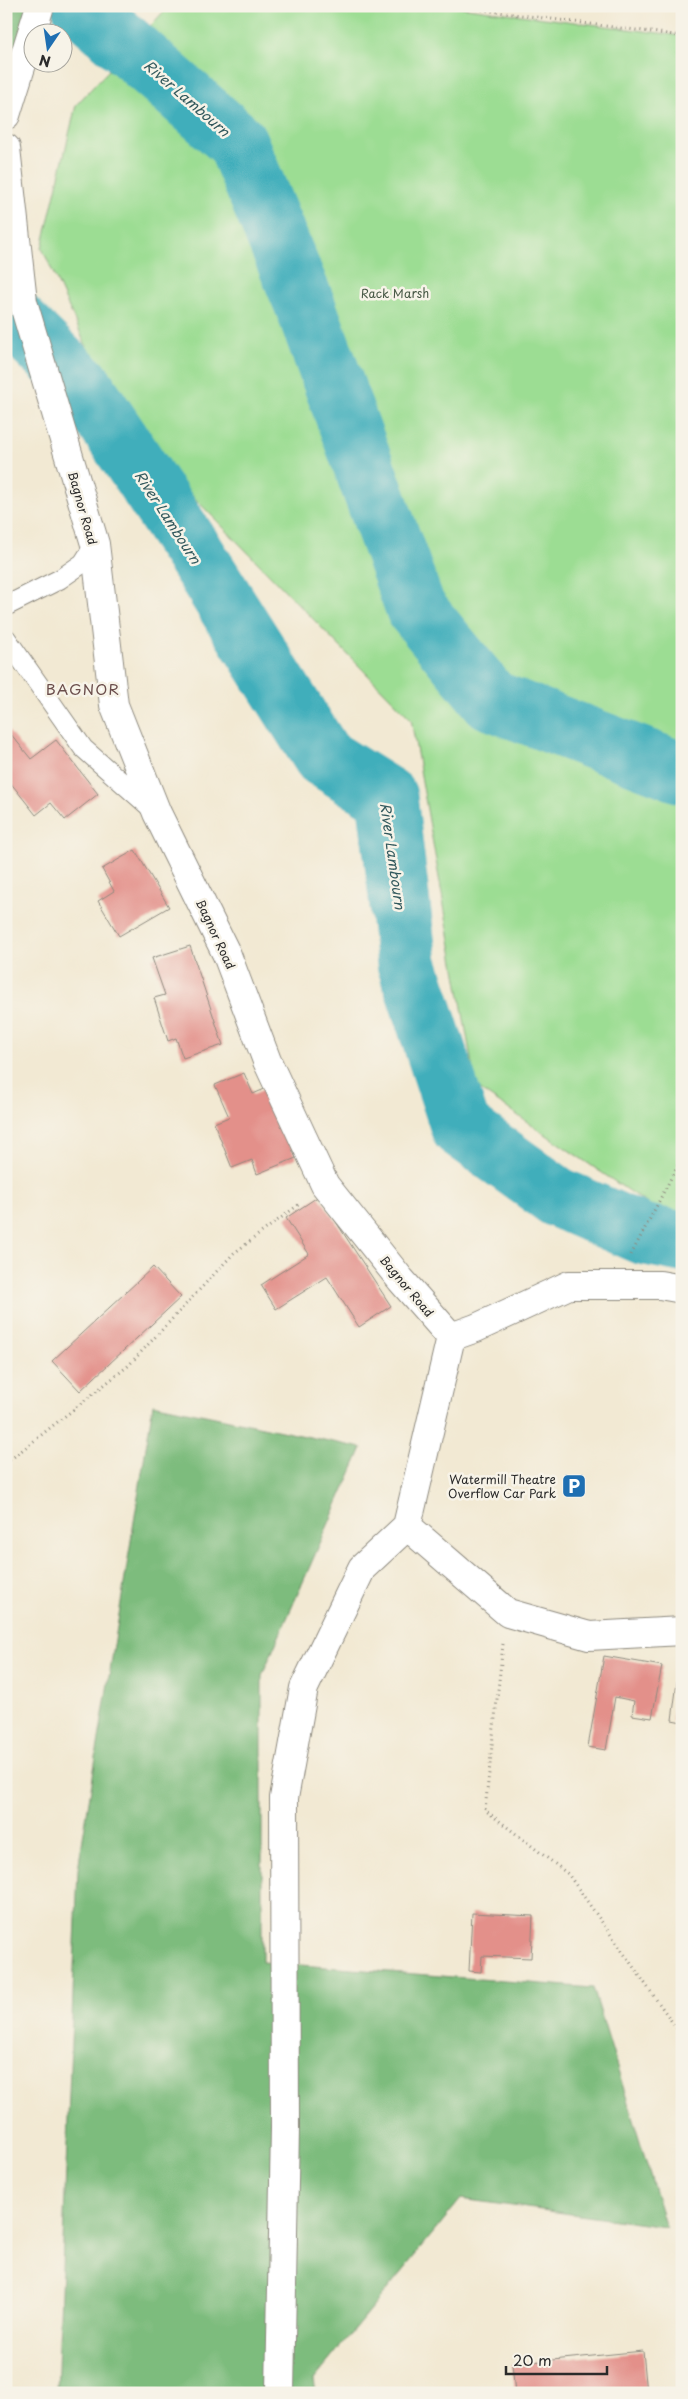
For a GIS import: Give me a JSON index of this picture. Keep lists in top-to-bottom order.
{
  "streets": {
    "street": ["Bagnor Road"]
  },
  "districts": ["BAGNOR"],
  "water": ["River Lambourn"],
  "parks": ["Rack Marsh"],
  "places": {
    "parking": ["Watermill Theatre Overflow Car Park"]
  },
  "scale_bar": "20 m",
  "north": "bottom"
}
